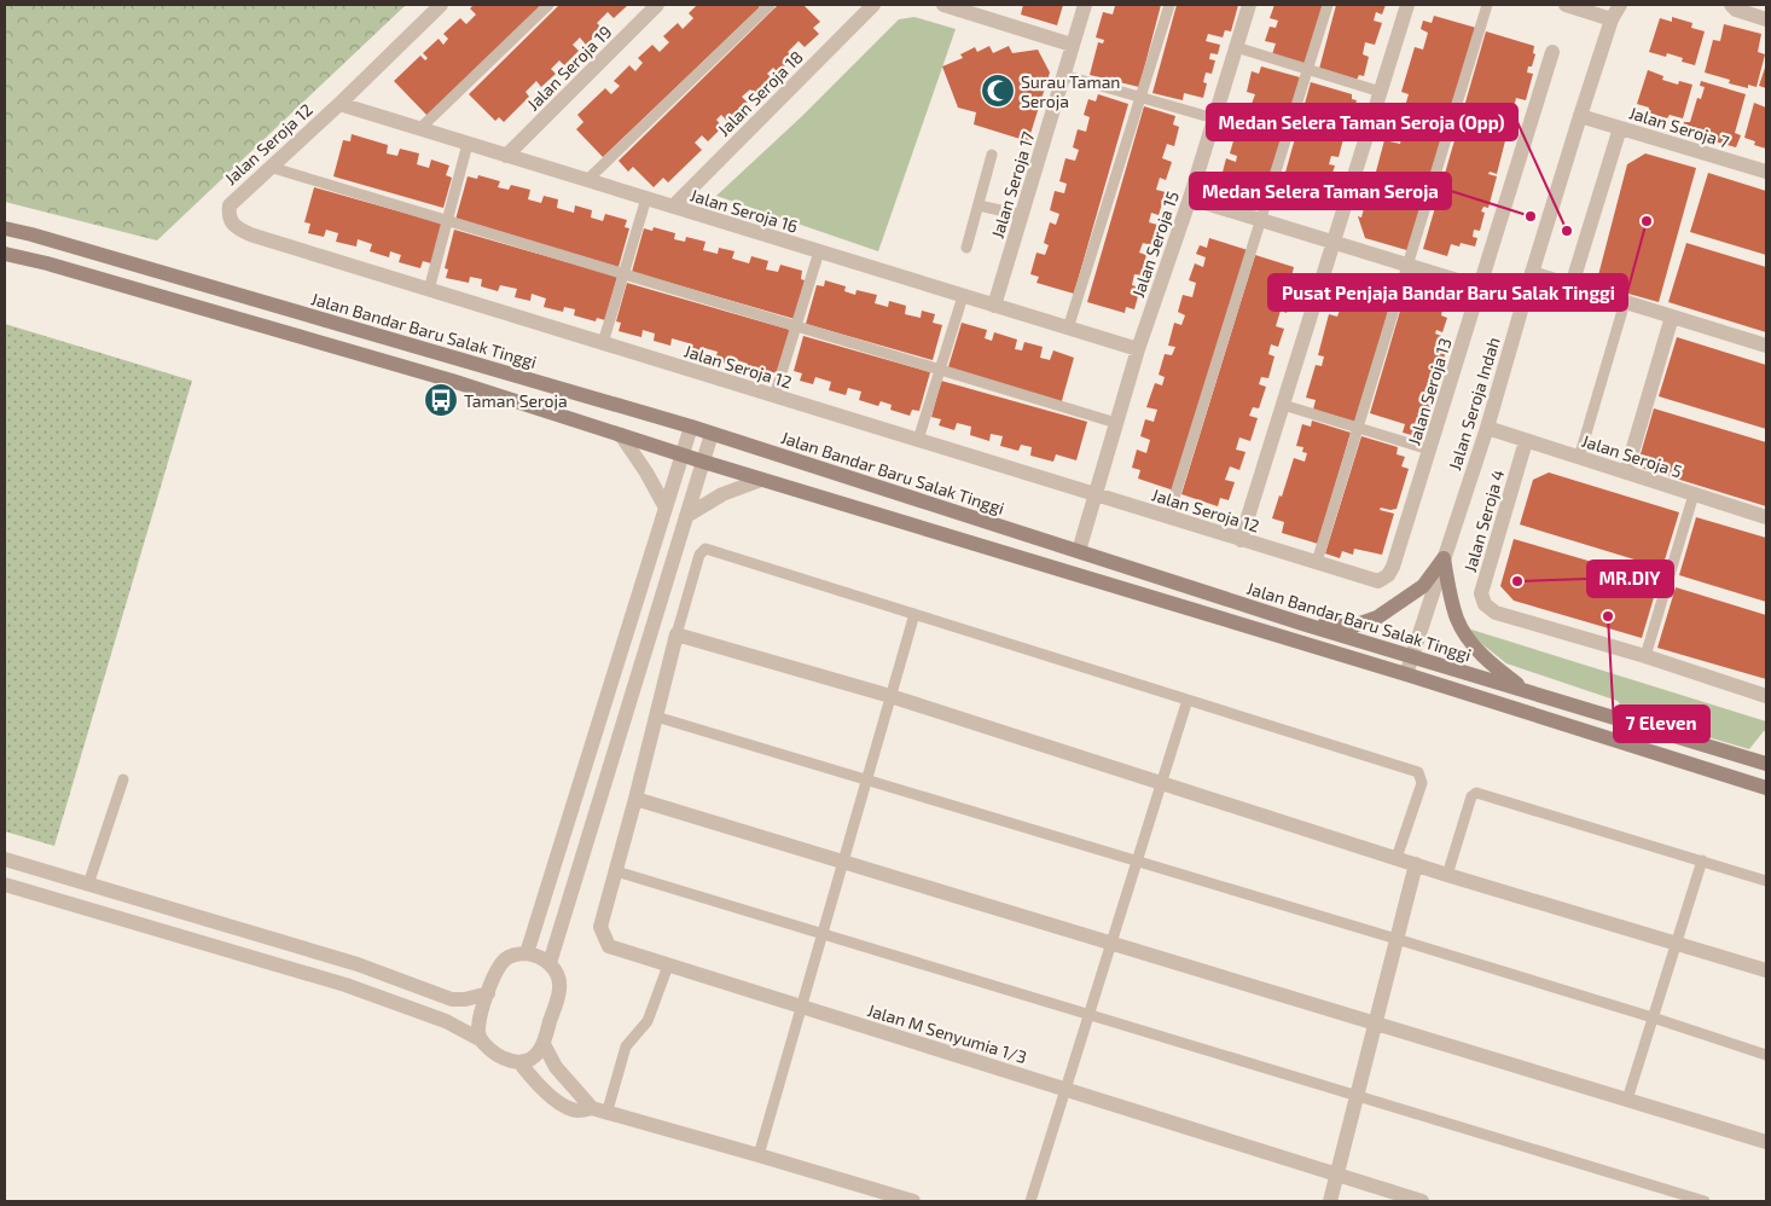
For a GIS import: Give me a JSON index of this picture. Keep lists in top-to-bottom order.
{
  "streets": {
    "main road": ["Jalan Bandar Baru Salak Tinggi"],
    "street": [
      "Jalan Seroja 19",
      "Jalan Seroja 18",
      "Jalan Seroja 7",
      "Jalan Seroja 12",
      "Jalan Seroja 17",
      "Jalan Seroja 16",
      "Jalan Seroja 15",
      "Jalan Seroja 13",
      "Jalan Seroja Indah",
      "Jalan Seroja 5",
      "Jalan Seroja 4",
      "Jalan M Senyumia 1/3"
    ]
  },
  "crossings": [
    ["Jalan Seroja 19", "Jalan Seroja 16"],
    ["Jalan Seroja 18", "Jalan Seroja 16"],
    ["Jalan Seroja 7", "Jalan Seroja Indah"],
    ["Jalan Seroja 12", "Jalan Seroja 16"],
    ["Jalan Seroja 12", "Jalan Seroja 15"],
    ["Jalan Seroja 12", "Jalan Seroja 13"],
    ["Jalan Seroja 17", "Jalan Seroja 16"],
    ["Jalan Seroja 16", "Jalan Seroja 15"],
    ["Jalan Seroja 15", "Jalan Bandar Baru Salak Tinggi"],
    ["Jalan Bandar Baru Salak Tinggi", "Jalan Seroja Indah"],
    ["Jalan Seroja Indah", "Jalan Seroja 5"],
    ["Jalan Seroja 5", "Jalan Seroja 4"]
  ],
  "places": {
    "mosque": ["Surau Taman Seroja"],
    "other": [
      "Medan Selera Taman Seroja",
      "Pusat Penjaja Bandar Baru Salak Tinggi",
      "Medan Selera Taman Seroja (Opp)",
      "MR.DIY",
      "7 Eleven"
    ],
    "bus stop": ["Taman Seroja"]
  }
}
